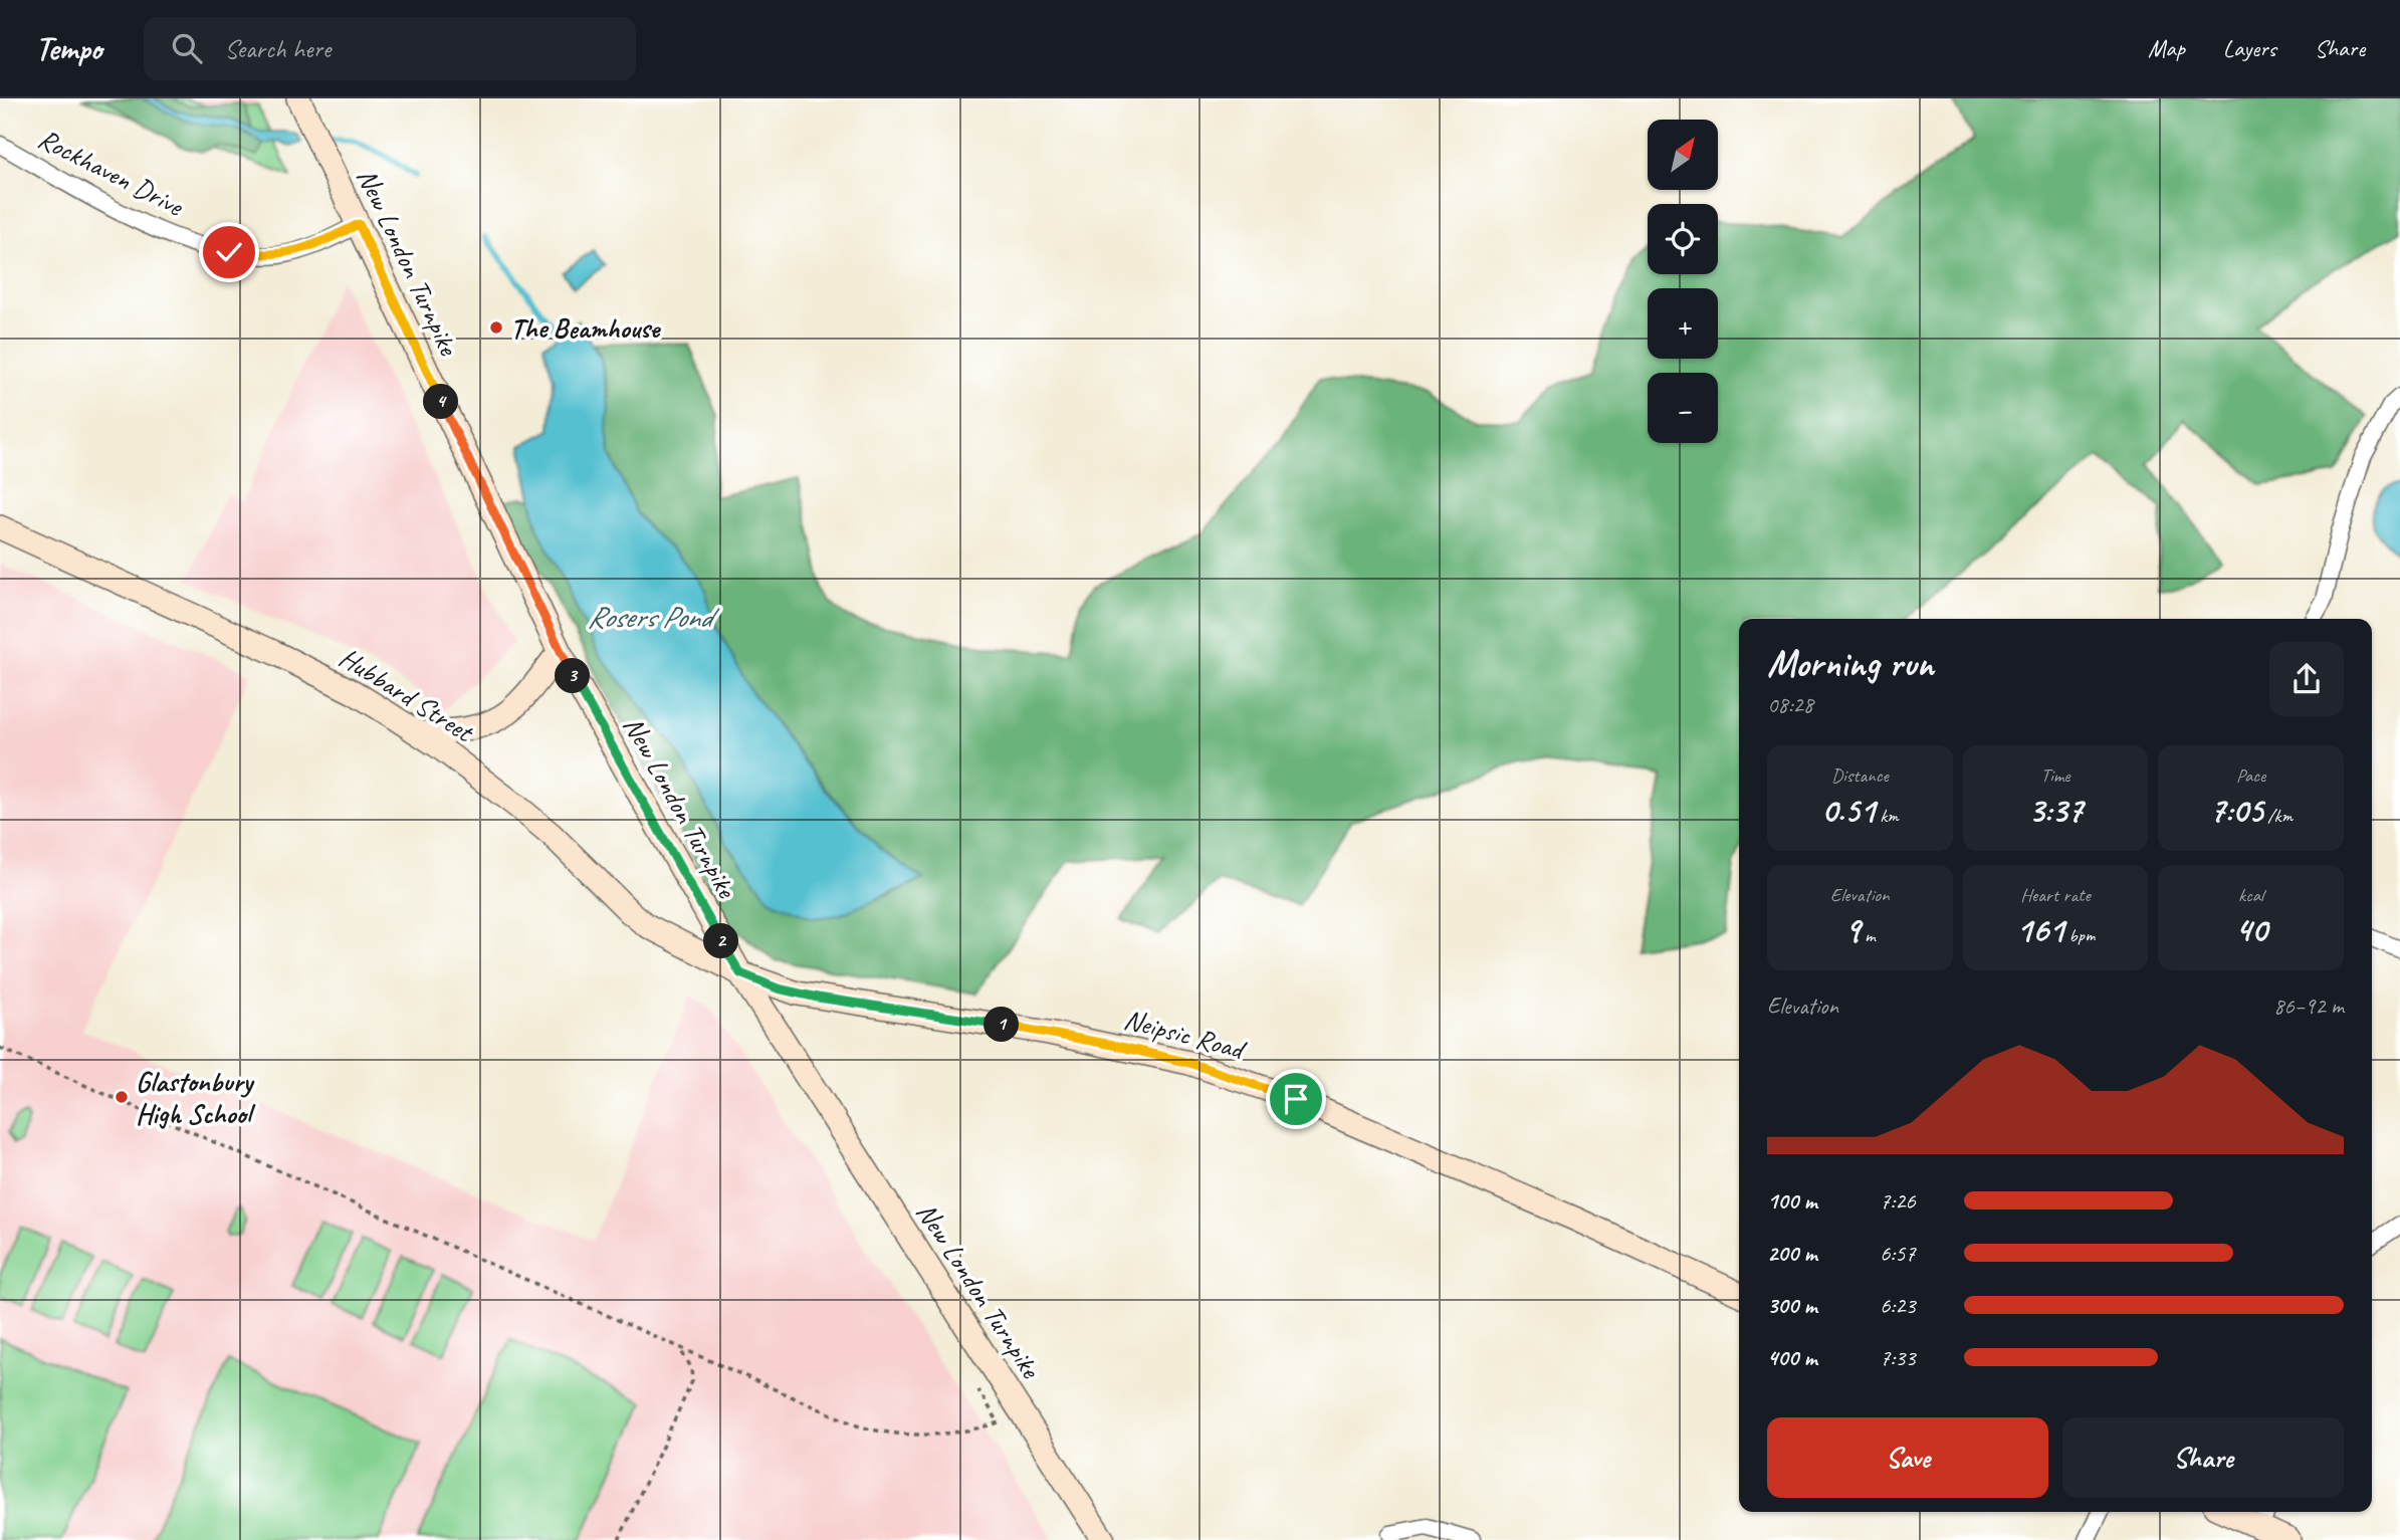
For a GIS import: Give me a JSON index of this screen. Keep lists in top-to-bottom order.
{
  "streets": {
    "street": [
      "Rockhaven Drive",
      "New London Turnpike",
      "Hubbard Street",
      "Neipsic Road"
    ]
  },
  "crossings": [
    ["Rockhaven Drive", "New London Turnpike"],
    ["New London Turnpike", "Hubbard Street"],
    ["New London Turnpike", "Neipsic Road"],
    ["Hubbard Street", "Neipsic Road"]
  ],
  "water": ["Rosers Pond"],
  "places": ["The Beamhouse", "Glastonbury High School"],
  "north": "top right",
  "page": {
    "header": "Tempo",
    "search": "Search here",
    "nav": ["Map", "Layers", "Share"],
    "map_buttons": ["+", "−"],
    "pins": [
      "4",
      "3",
      "2",
      "1"
    ],
    "heading": ["Morning run", "08:28"],
    "stats": [
      ["Distance", "0.51 km"],
      ["Time", "3:37"],
      ["Pace", "7:05 /km"],
      ["Elevation", "9 m"],
      ["Heart rate", "161 bpm"],
      ["kcal", "40"]
    ],
    "chart": ["Elevation", "86–92 m"],
    "list": [
      {
        "name": "100 m",
        "note": "7:26"
      },
      {
        "name": "200 m",
        "note": "6:57"
      },
      {
        "name": "300 m",
        "note": "6:23"
      },
      {
        "name": "400 m",
        "note": "7:33"
      }
    ],
    "buttons": ["Save", "Share"]
  }
}
